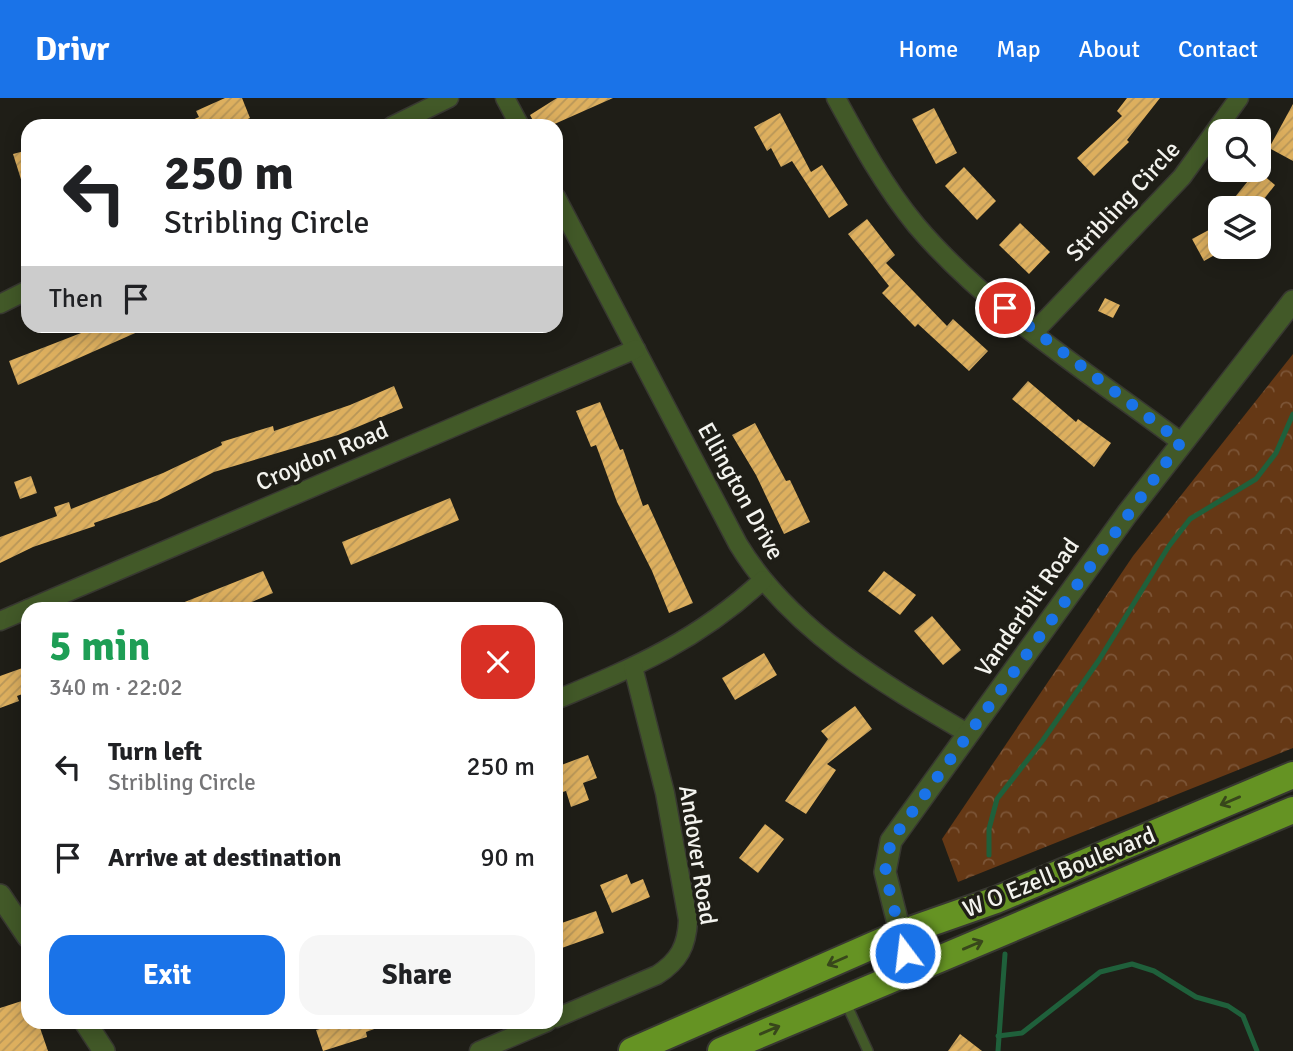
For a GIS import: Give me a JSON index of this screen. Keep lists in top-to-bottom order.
{
  "streets": {
    "main road": ["W O Ezell Boulevard"],
    "street": [
      "Stribling Circle",
      "Croydon Road",
      "Ellington Drive",
      "Vanderbilt Road",
      "Andover Road"
    ]
  },
  "crossings": [
    ["Croydon Road", "Ellington Drive"],
    ["Ellington Drive", "Vanderbilt Road"],
    ["Vanderbilt Road", "W O Ezell Boulevard"]
  ],
  "page": {
    "header": "Drivr",
    "nav": [
      "Home",
      "Map",
      "About",
      "Contact"
    ],
    "turn": ["250 m", "Stribling Circle"],
    "then": "Then",
    "heading": ["5 min", "340 m · 22:02"],
    "list": [
      {
        "name": "Turn left",
        "note": "Stribling Circle",
        "value": "250 m"
      },
      {
        "name": "Arrive at destination",
        "value": "90 m"
      }
    ],
    "buttons": ["Exit", "Share"]
  }
}
